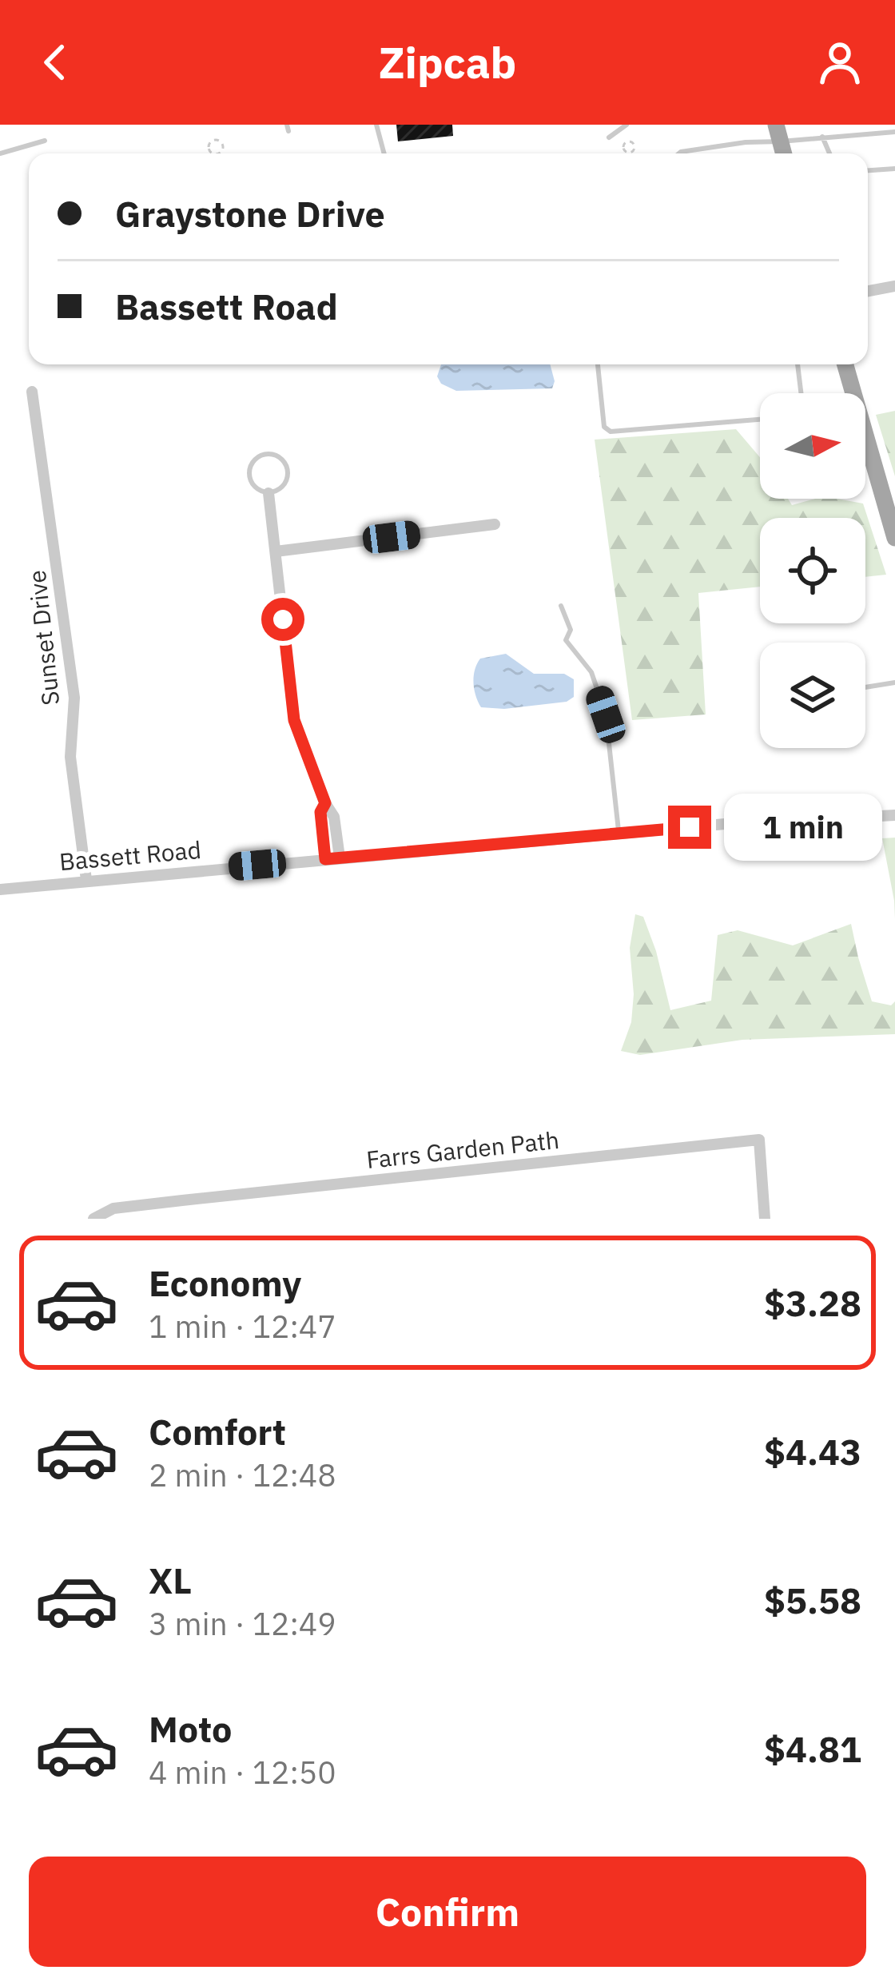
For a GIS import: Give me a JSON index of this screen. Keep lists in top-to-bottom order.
{
  "streets": {
    "street": ["Sunset Drive", "Bassett Road", "Farrs Garden Path"]
  },
  "crossings": [
    ["Sunset Drive", "Bassett Road"]
  ],
  "north": "right",
  "page": {
    "header": "Zipcab",
    "banner": ["Graystone Drive", "Bassett Road"],
    "bubble": "1 min",
    "list": [
      {
        "name": "Economy",
        "note": "1 min · 12:47",
        "value": "$3.28"
      },
      {
        "name": "Comfort",
        "note": "2 min · 12:48",
        "value": "$4.43"
      },
      {
        "name": "XL",
        "note": "3 min · 12:49",
        "value": "$5.58"
      },
      {
        "name": "Moto",
        "note": "4 min · 12:50",
        "value": "$4.81"
      }
    ],
    "buttons": "Confirm"
  }
}
